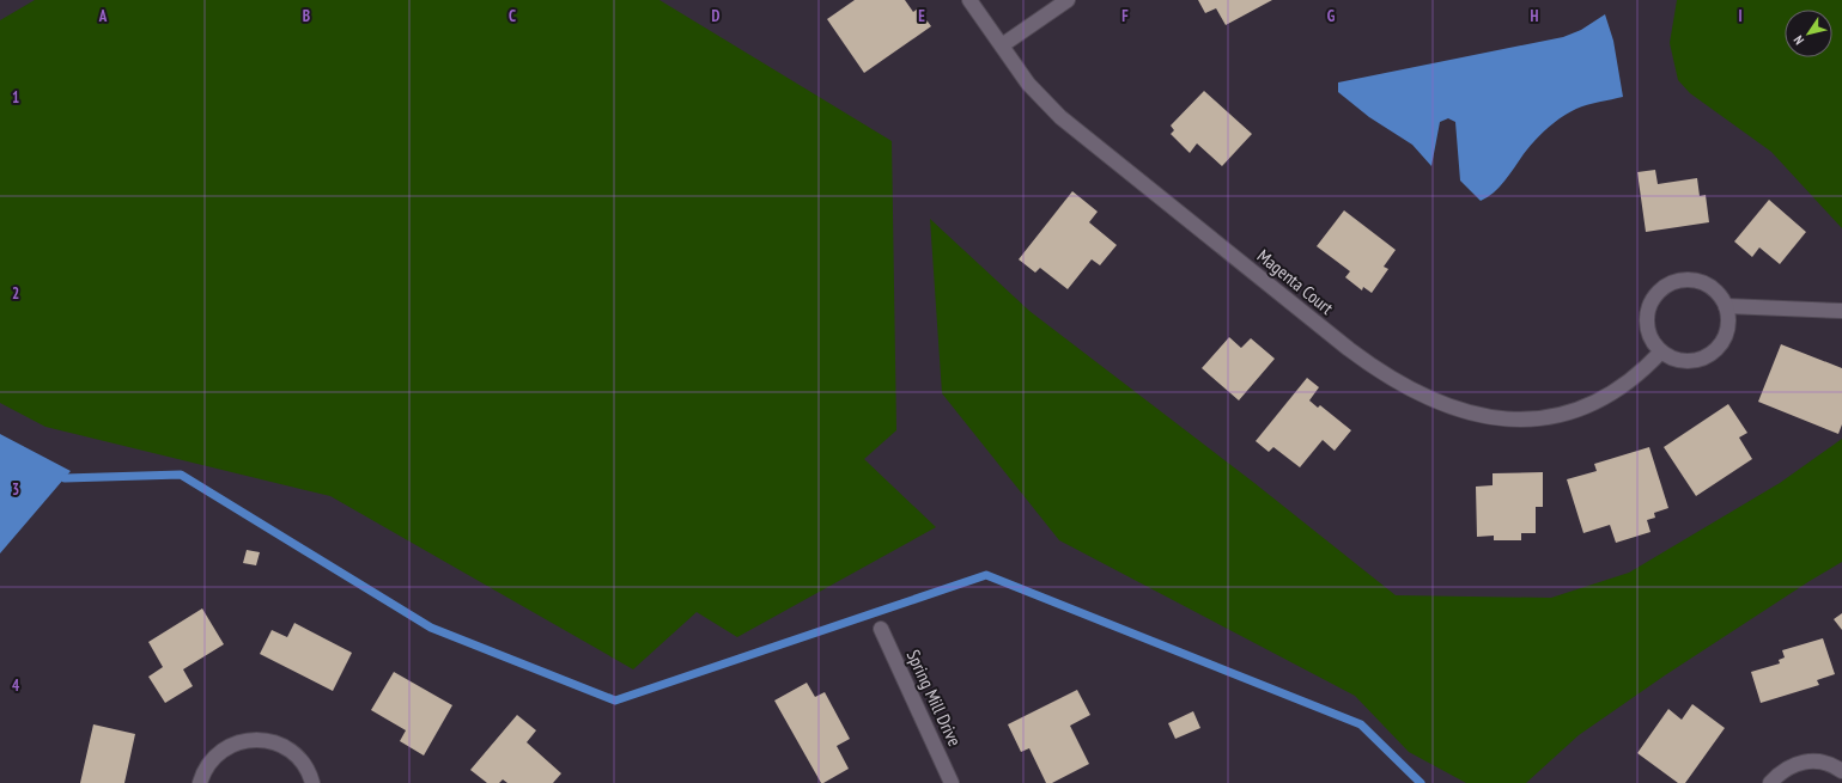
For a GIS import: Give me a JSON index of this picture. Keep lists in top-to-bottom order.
{
  "streets": {
    "street": ["Magenta Court", "Spring Mill Drive"]
  },
  "north": "bottom left",
  "grid": {
    "columns": [
      "A",
      "B",
      "C",
      "D",
      "E",
      "F",
      "G",
      "H",
      "I"
    ],
    "rows": [
      "1",
      "2",
      "3",
      "4"
    ]
  }
}
